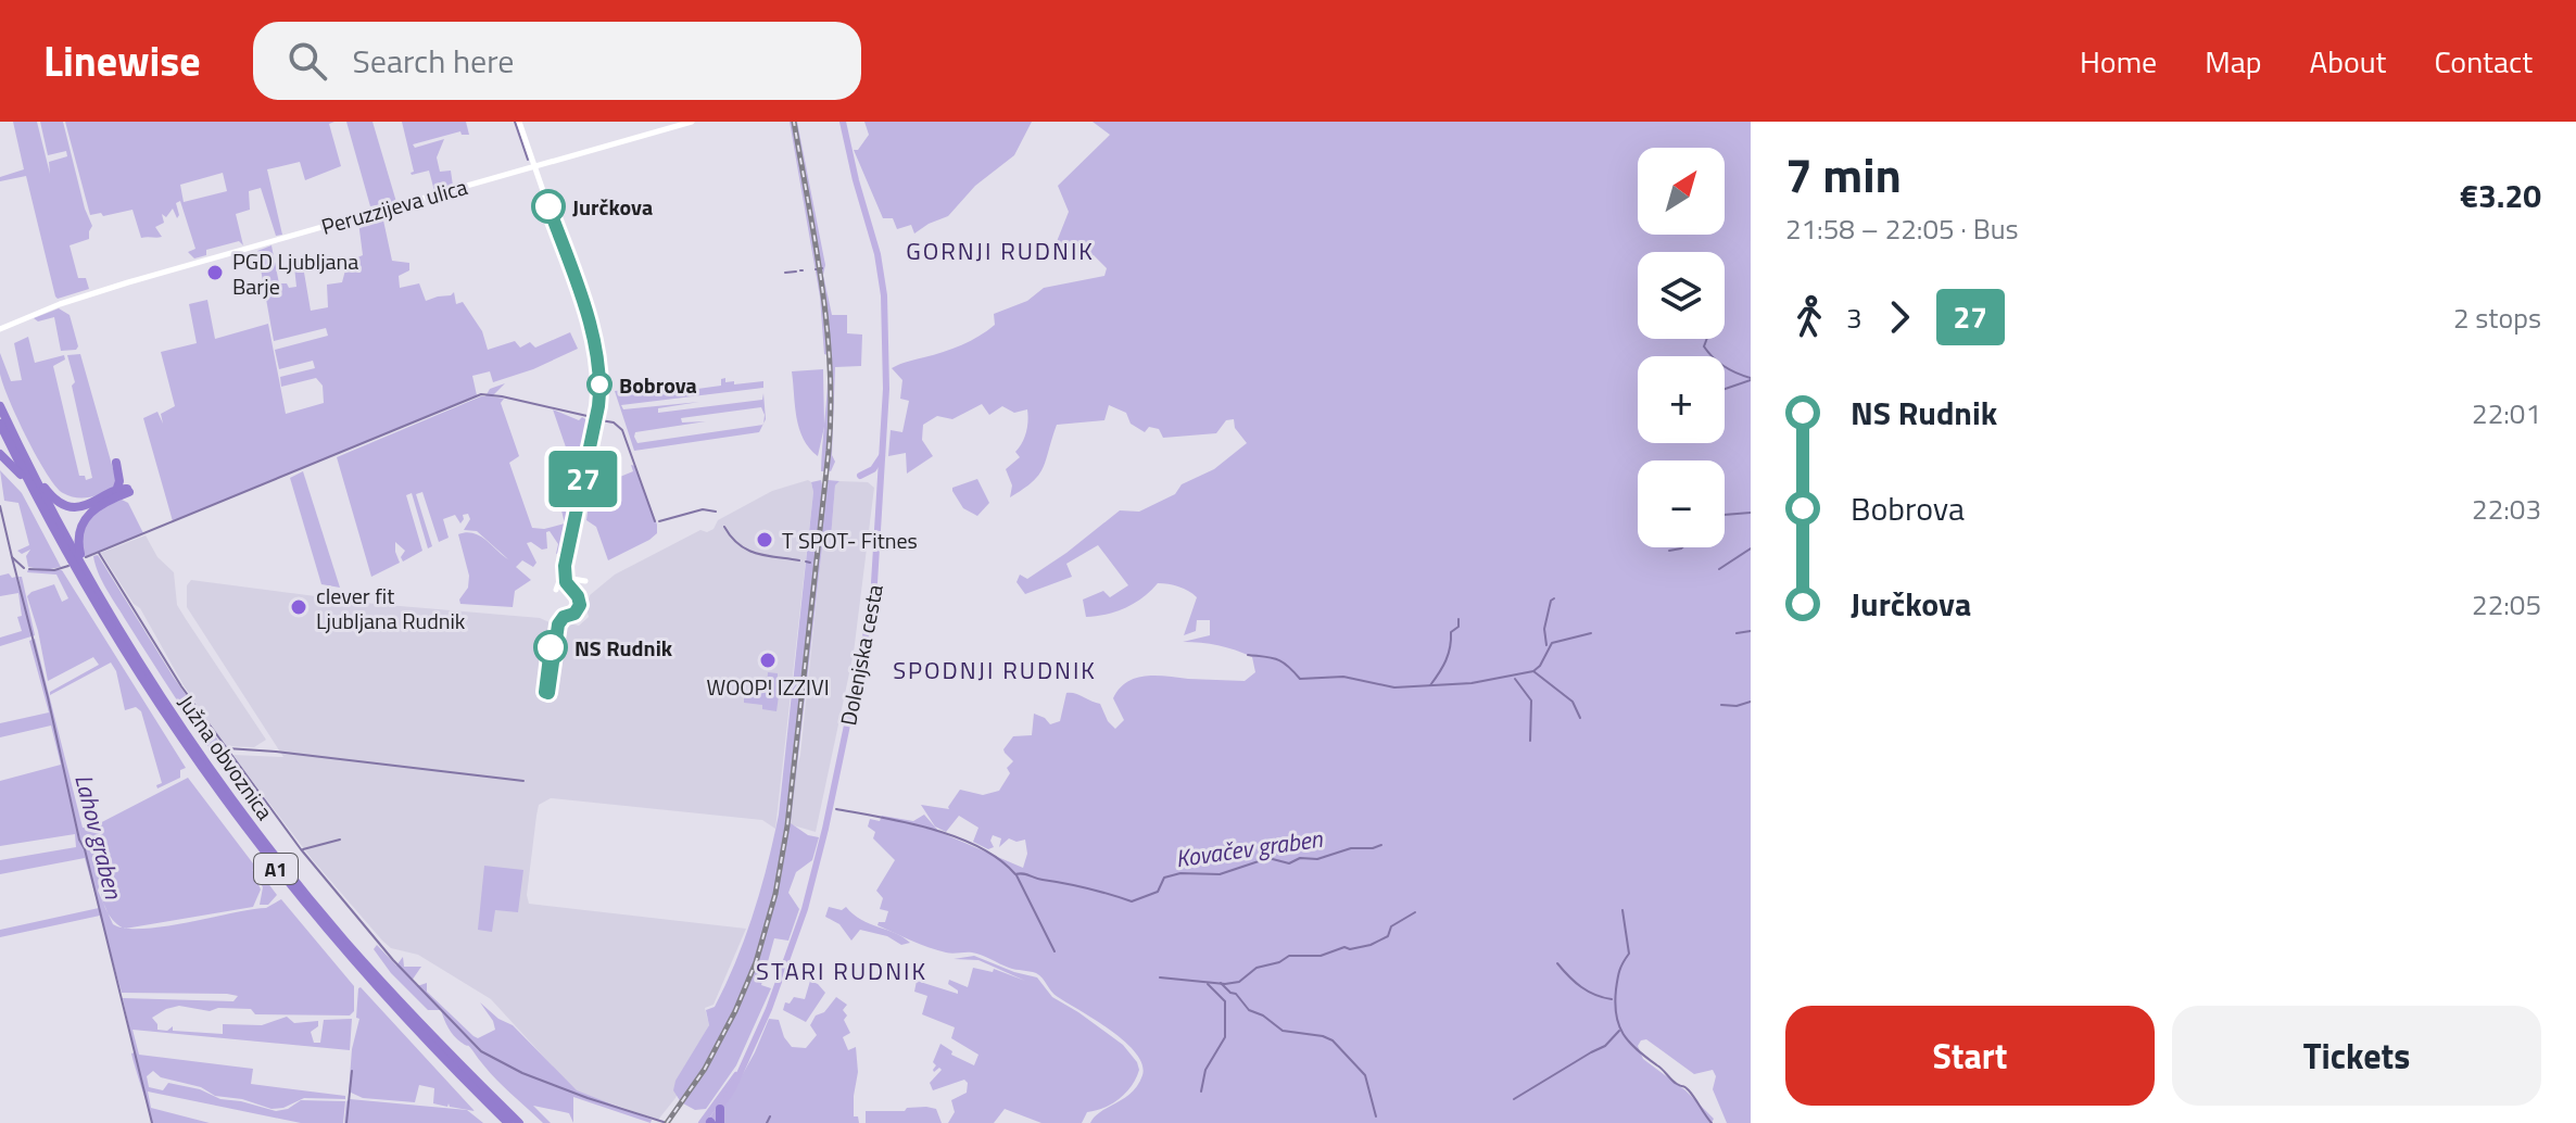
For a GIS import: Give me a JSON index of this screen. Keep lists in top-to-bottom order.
{
  "streets": {
    "highway": ["Južna obvoznica", "A1"],
    "main road": ["Peruzzijeva ulica", "Dolenjska cesta"]
  },
  "districts": ["GORNJI RUDNIK", "SPODNJI RUDNIK", "STARI RUDNIK"],
  "water": ["Lahov graben", "Kovačev graben"],
  "places": [
    "Jurčkova",
    "PGD Ljubljana Barje",
    "Bobrova",
    "T SPOT- Fitnes",
    "clever fit Ljubljana Rudnik",
    "NS Rudnik",
    "WOOP! IZZIVI"
  ],
  "lines": ["bus line 27"],
  "north": "top right",
  "page": {
    "header": "Linewise",
    "search": "Search here",
    "nav": [
      "Home",
      "Map",
      "About",
      "Contact"
    ],
    "on_map": "27",
    "heading": ["7 min", "21:58 – 22:05 · Bus", "€3.20"],
    "map_buttons": ["+", "−"],
    "legs": ["3", "27", "2 stops"],
    "list": [
      {
        "name": "NS Rudnik",
        "value": "22:01"
      },
      {
        "name": "Bobrova",
        "value": "22:03"
      },
      {
        "name": "Jurčkova",
        "value": "22:05"
      }
    ],
    "buttons": ["Start", "Tickets"]
  }
}
